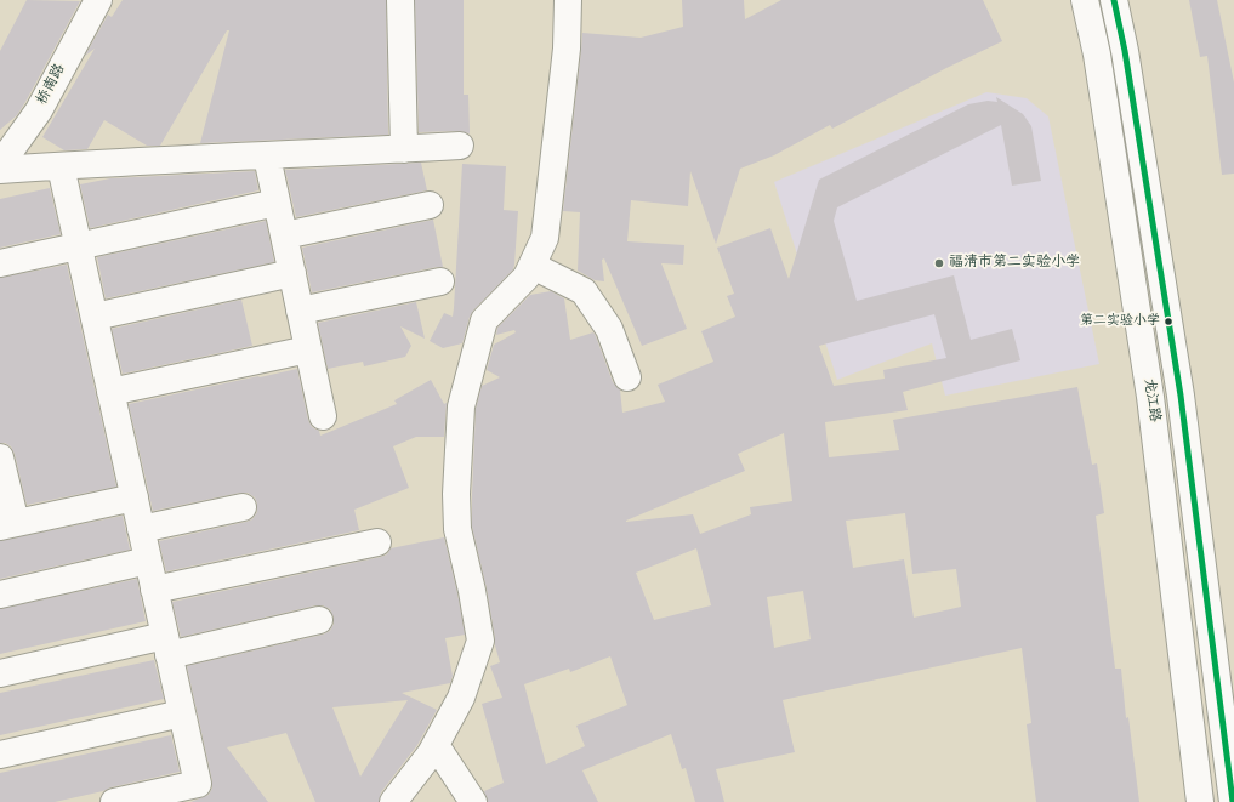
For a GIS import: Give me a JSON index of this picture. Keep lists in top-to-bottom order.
{
  "streets": {
    "street": ["桥南路", "龙江路"]
  },
  "places": ["福清市第二实验小学", "第二实验小学"]
}
